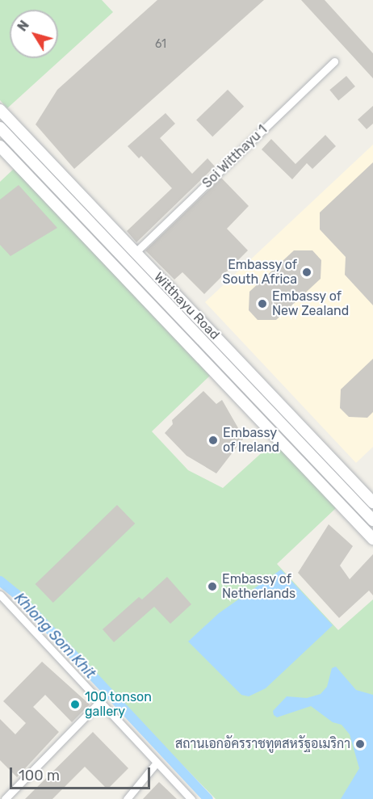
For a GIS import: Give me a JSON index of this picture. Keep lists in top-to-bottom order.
{
  "streets": {
    "main road": ["Witthayu Road"],
    "street": ["Soi Witthayu 1"]
  },
  "crossings": [
    ["Soi Witthayu 1", "Witthayu Road"]
  ],
  "water": ["Khlong Som Khit"],
  "places": [
    "Embassy of South Africa",
    "Embassy of New Zealand",
    "Embassy of Ireland",
    "Embassy of Netherlands",
    "100 tonson gallery",
    "สถานเอกอัครราชทูตสหรัฐอเมริกา"
  ],
  "house_numbers": ["61"],
  "scale_bar": "100 m",
  "north": "top left"
}
